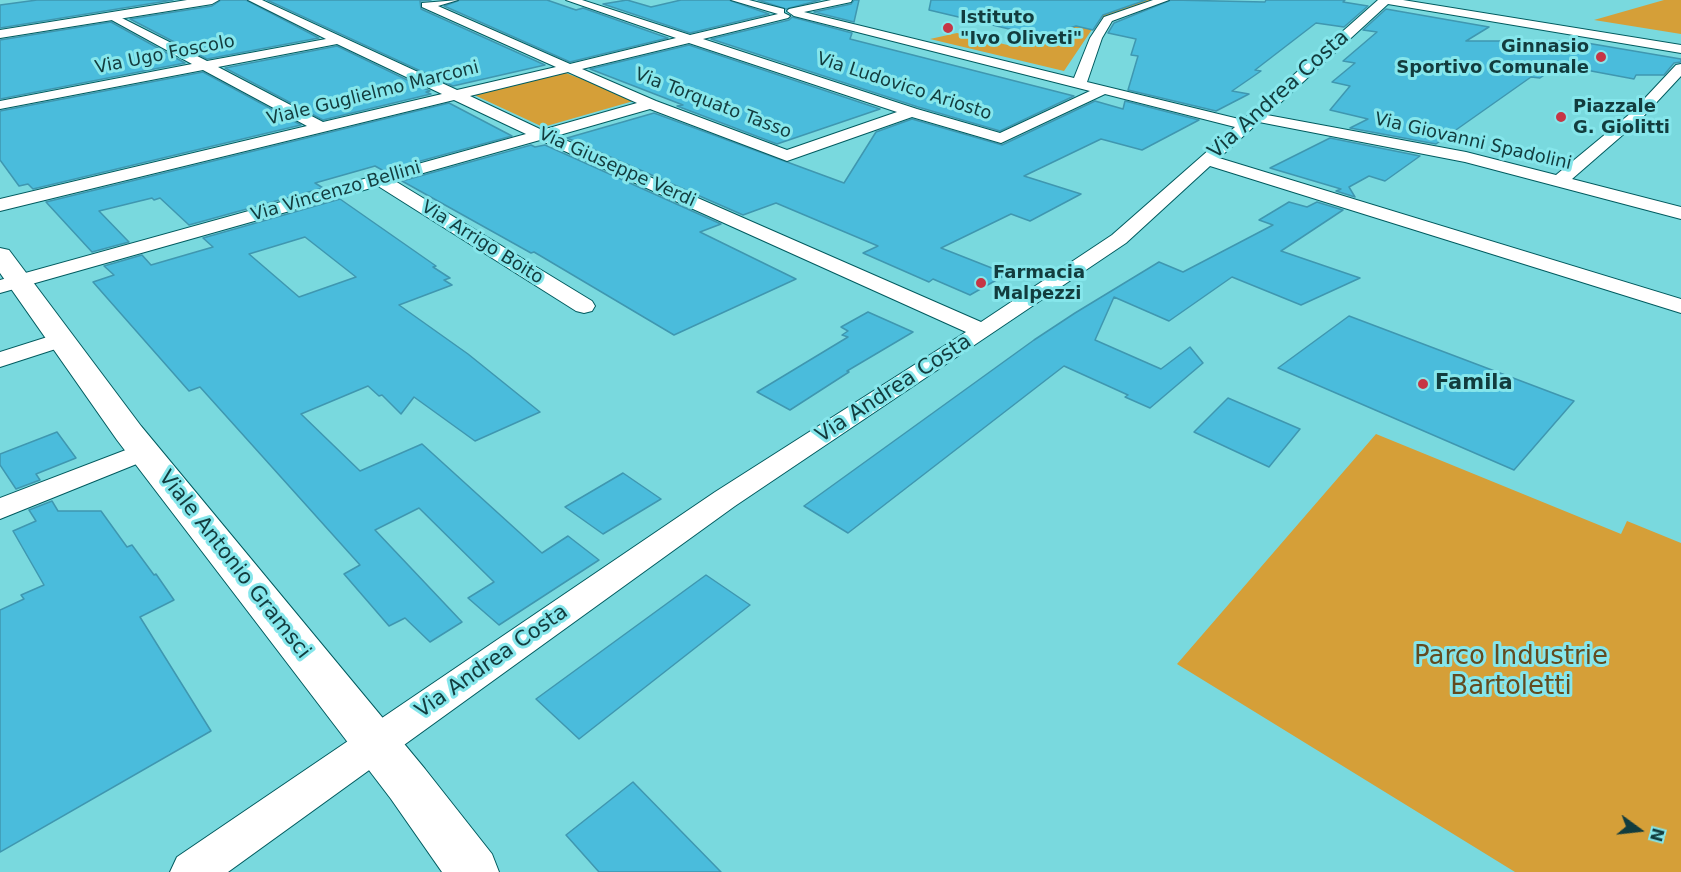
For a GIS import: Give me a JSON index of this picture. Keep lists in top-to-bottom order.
{
  "streets": {
    "main road": ["Viale Antonio Gramsci"],
    "street": [
      "Via Ugo Foscolo",
      "Via Ludovico Ariosto",
      "Viale Guglielmo Marconi",
      "Via Andrea Costa",
      "Via Torquato Tasso",
      "Via Giovanni Spadolini",
      "Via Giuseppe Verdi",
      "Via Vincenzo Bellini",
      "Via Arrigo Boito"
    ]
  },
  "crossings": [
    ["Via Ugo Foscolo", "Via Giuseppe Verdi"],
    ["Via Ludovico Ariosto", "Viale Guglielmo Marconi"],
    ["Via Ludovico Ariosto", "Via Torquato Tasso"],
    ["Via Ludovico Ariosto", "Via Giovanni Spadolini"],
    ["Viale Guglielmo Marconi", "Via Torquato Tasso"],
    ["Viale Guglielmo Marconi", "Via Giovanni Spadolini"],
    ["Viale Guglielmo Marconi", "Via Giuseppe Verdi"],
    ["Via Andrea Costa", "Via Giovanni Spadolini"],
    ["Via Andrea Costa", "Via Giuseppe Verdi"],
    ["Via Andrea Costa", "Viale Antonio Gramsci"],
    ["Via Torquato Tasso", "Via Vincenzo Bellini"],
    ["Via Giuseppe Verdi", "Via Vincenzo Bellini"],
    ["Via Vincenzo Bellini", "Via Arrigo Boito"],
    ["Via Vincenzo Bellini", "Viale Antonio Gramsci"]
  ],
  "parks": ["Parco Industrie Bartoletti"],
  "places": [
    "Istituto \"Ivo Oliveti\"",
    "Ginnasio Sportivo Comunale",
    "Piazzale G. Giolitti",
    "Farmacia Malpezzi",
    "Famila"
  ],
  "north": "right"
}
